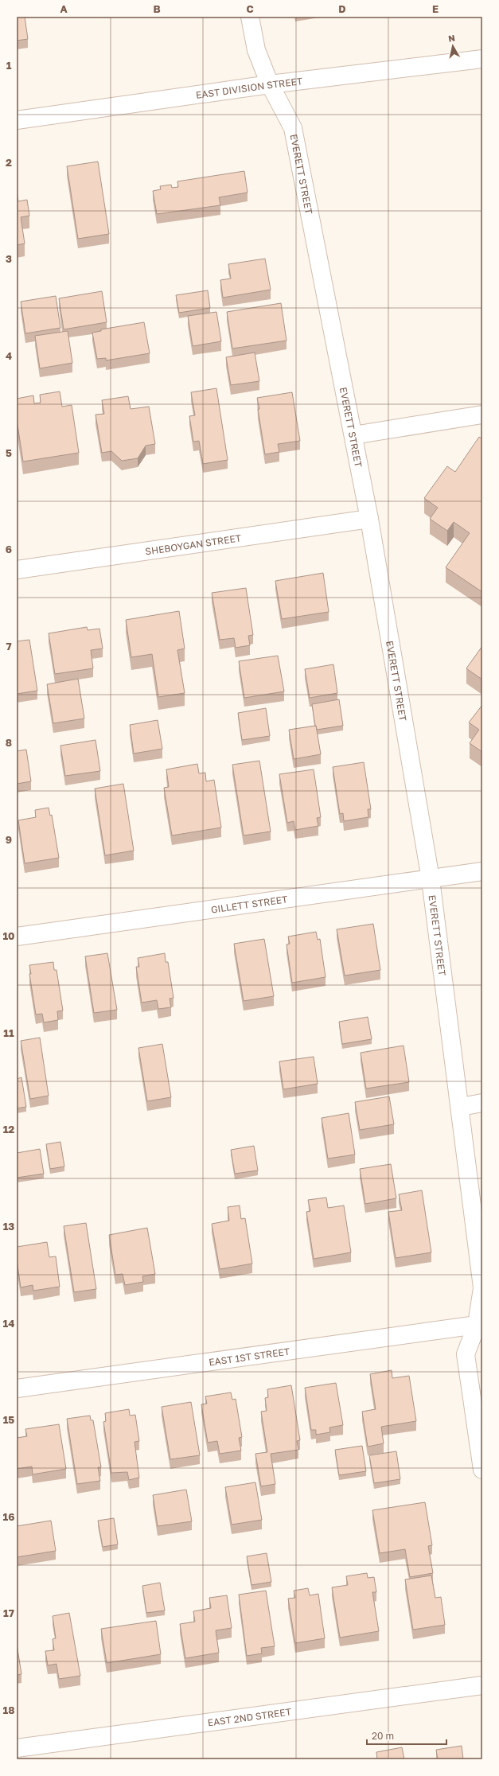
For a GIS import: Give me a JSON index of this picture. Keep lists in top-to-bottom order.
{
  "streets": {
    "street": [
      "EAST DIVISION STREET",
      "EVERETT STREET",
      "SHEBOYGAN STREET",
      "GILLETT STREET",
      "EAST 1ST STREET",
      "EAST 2ND STREET"
    ]
  },
  "crossings": [
    ["EAST DIVISION STREET", "EVERETT STREET"],
    ["EVERETT STREET", "SHEBOYGAN STREET"],
    ["EVERETT STREET", "GILLETT STREET"],
    ["EVERETT STREET", "EAST 1ST STREET"]
  ],
  "scale_bar": "20 m",
  "north": "top",
  "grid": {
    "columns": [
      "A",
      "B",
      "C",
      "D",
      "E"
    ],
    "rows": [
      "1",
      "2",
      "3",
      "4",
      "5",
      "6",
      "7",
      "8",
      "9",
      "10",
      "11",
      "12",
      "13",
      "14",
      "15",
      "16",
      "17",
      "18"
    ]
  }
}
